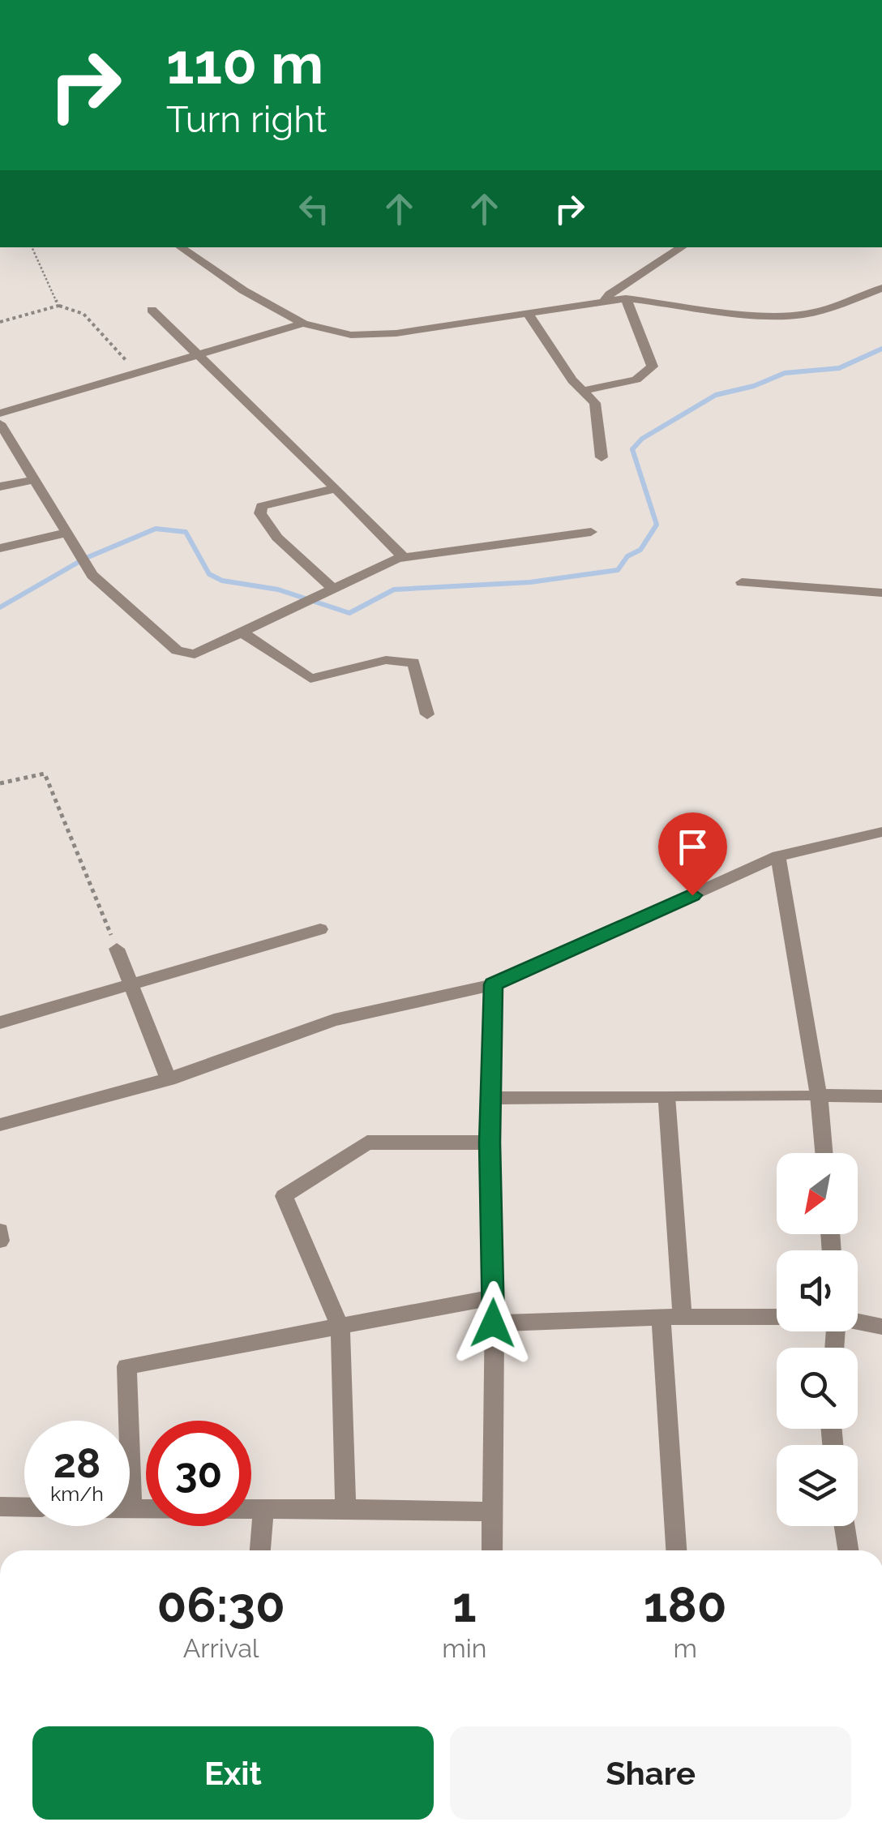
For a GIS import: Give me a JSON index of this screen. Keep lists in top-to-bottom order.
{
  "north": "bottom left",
  "page": {
    "turn": ["110 m", "Turn right"],
    "speed": "28 km/h",
    "limit": "30",
    "eta": [
      "06:30",
      "Arrival",
      "1",
      "min",
      "180",
      "m"
    ],
    "buttons": ["Exit", "Share"]
  }
}
